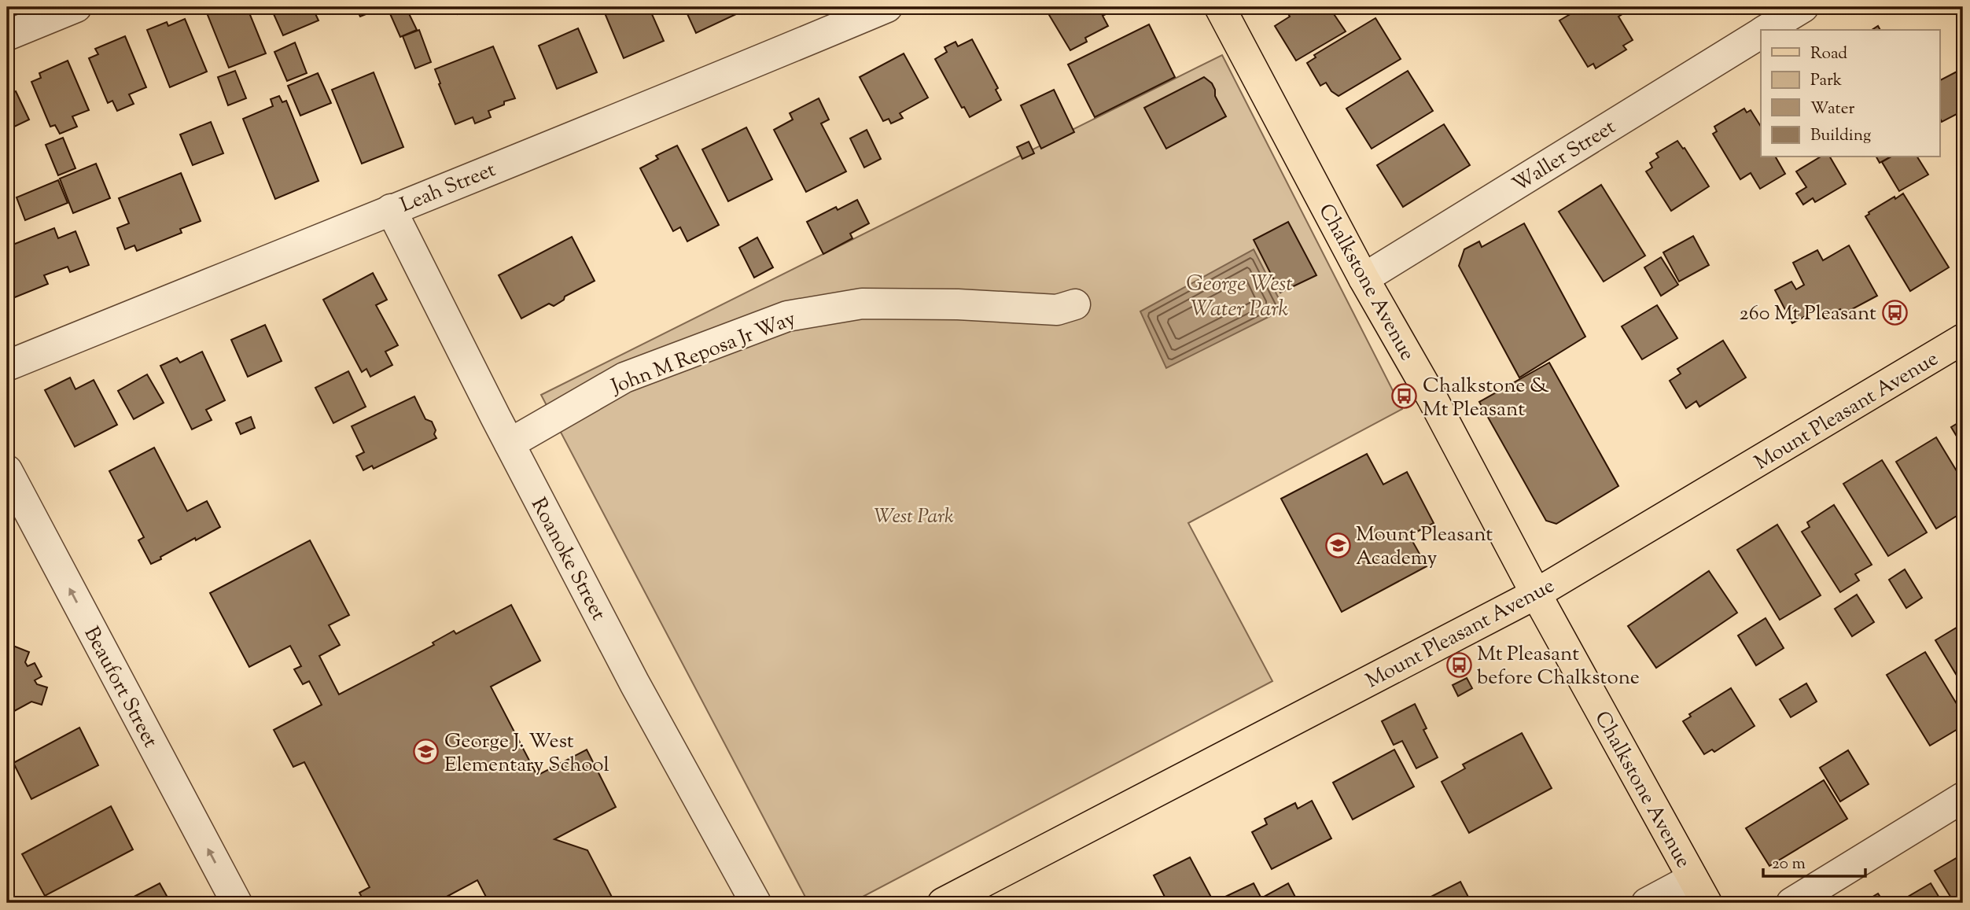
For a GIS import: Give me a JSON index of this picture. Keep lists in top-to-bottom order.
{
  "streets": {
    "main road": ["Chalkstone Avenue", "Mount Pleasant Avenue"],
    "street": [
      "Waller Street",
      "Leah Street",
      "John M Reposa Jr Way",
      "Roanoke Street",
      "Beaufort Street"
    ]
  },
  "crossings": [
    ["Waller Street", "Chalkstone Avenue"],
    ["Leah Street", "Roanoke Street"],
    ["Chalkstone Avenue", "Mount Pleasant Avenue"],
    ["John M Reposa Jr Way", "Roanoke Street"]
  ],
  "one_way": ["Beaufort Street"],
  "water": ["George West Water Park"],
  "parks": ["West Park"],
  "places": {
    "bus stop": ["260 Mt Pleasant", "Chalkstone & Mt Pleasant", "Mt Pleasant before Chalkstone"],
    "school or university": ["Mount Pleasant Academy", "George J. West Elementary School"]
  },
  "legend": [
    "Road",
    "Park",
    "Water",
    "Building"
  ],
  "scale_bar": "20 m"
}
